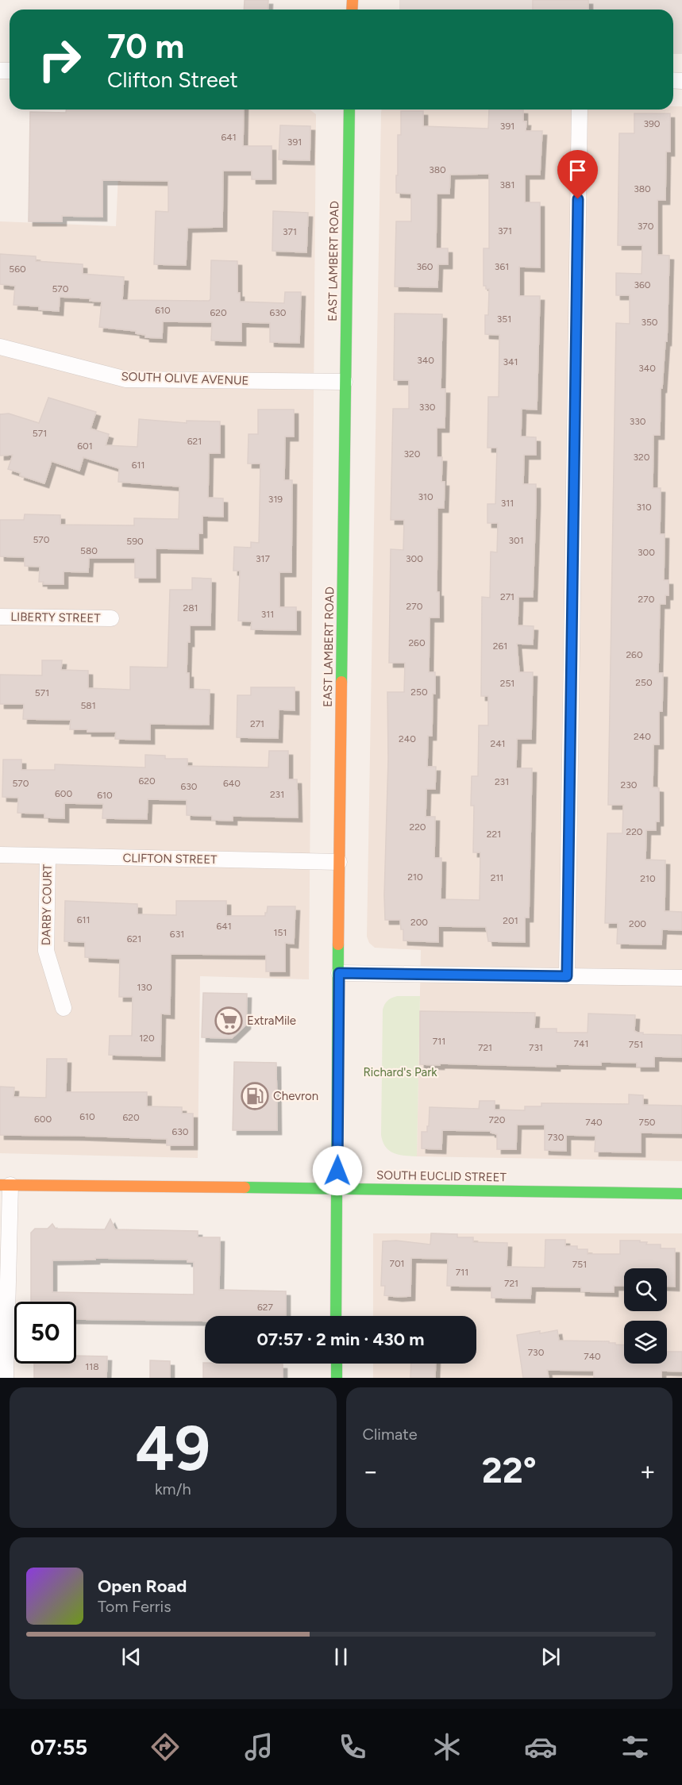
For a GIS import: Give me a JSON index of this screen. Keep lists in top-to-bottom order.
{
  "streets": {
    "main road": ["EAST LAMBERT ROAD", "SOUTH EUCLID STREET"],
    "street": [
      "SOUTH OLIVE AVENUE",
      "LIBERTY STREET",
      "CLIFTON STREET",
      "DARBY COURT"
    ]
  },
  "crossings": [
    ["EAST LAMBERT ROAD", "SOUTH OLIVE AVENUE"],
    ["EAST LAMBERT ROAD", "CLIFTON STREET"],
    ["EAST LAMBERT ROAD", "SOUTH EUCLID STREET"],
    ["CLIFTON STREET", "DARBY COURT"]
  ],
  "parks": ["Richard's Park"],
  "places": {
    "supermarket": ["ExtraMile"],
    "fuel station": ["Chevron"]
  },
  "house_numbers": [
    "390",
    "391",
    "641",
    "391",
    "380",
    "381",
    "380",
    "370",
    "371",
    "371",
    "360",
    "361",
    "560",
    "360",
    "570",
    "610",
    "620",
    "630",
    "351",
    "350",
    "340",
    "341",
    "340",
    "330",
    "330",
    "571",
    "621",
    "601",
    "320",
    "320",
    "611",
    "310",
    "319",
    "311",
    "310",
    "570",
    "301",
    "590",
    "580",
    "300",
    "317",
    "300",
    "271",
    "270",
    "270",
    "281",
    "311",
    "260",
    "261",
    "260",
    "250",
    "251",
    "250",
    "571",
    "581",
    "271",
    "240",
    "240",
    "241",
    "620",
    "231",
    "570",
    "640",
    "230",
    "630",
    "600",
    "231",
    "610",
    "220",
    "220",
    "221",
    "210",
    "211",
    "210",
    "611",
    "201",
    "200",
    "200",
    "641",
    "151",
    "631",
    "621",
    "130",
    "120",
    "711",
    "741",
    "751",
    "721",
    "731",
    "610",
    "620",
    "600",
    "720",
    "740",
    "750",
    "630",
    "730",
    "701",
    "751",
    "711",
    "721",
    "627",
    "730",
    "740",
    "118"
  ],
  "page": {
    "turn": ["70 m", "Clifton Street"],
    "limit": "50",
    "trip": "07:57 · 2 min · 430 m",
    "tile": [
      ["49", "km/h"],
      "Climate"
    ],
    "heat": ["−", "22°", "+"],
    "song": ["Open Road", "Tom Ferris"],
    "tabs": "07:55"
  }
}
